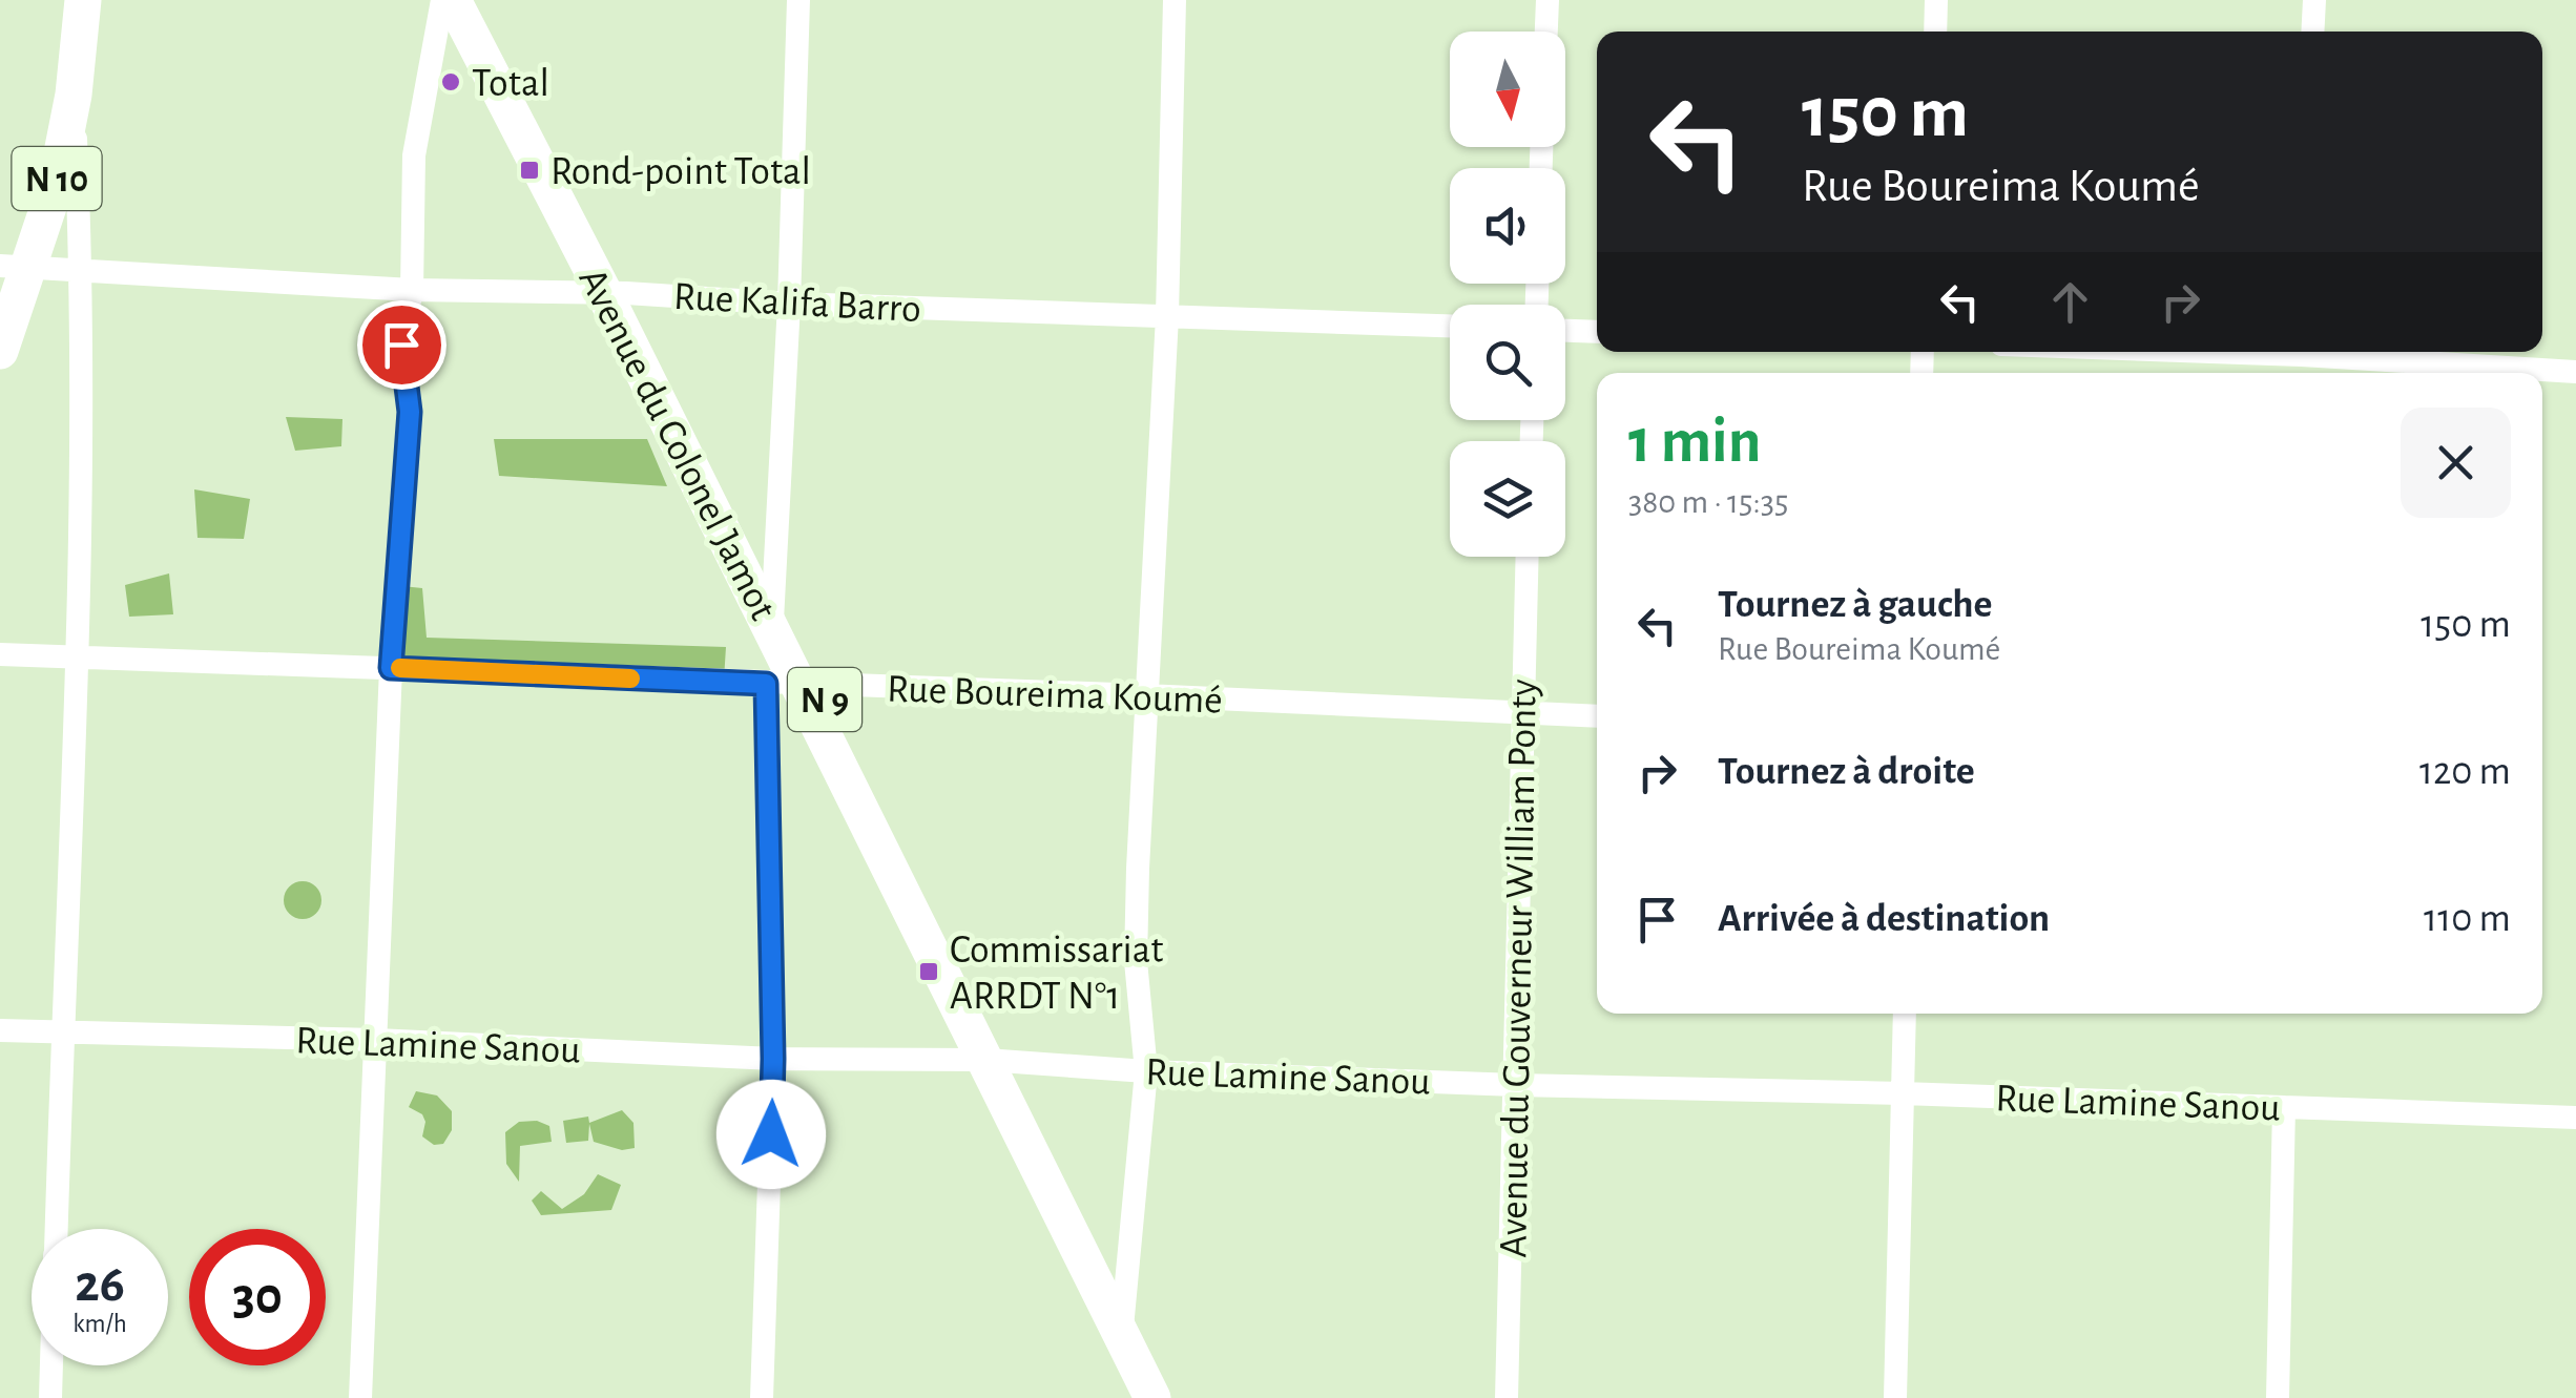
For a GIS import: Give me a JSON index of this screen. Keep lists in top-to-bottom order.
{
  "streets": {
    "main road": ["N 10", "Avenue du Colonel Jamot", "N 9"],
    "street": [
      "Rue Kalifa Barro",
      "Rue Boureima Koumé",
      "Avenue du Gouverneur William Ponty",
      "Rue Lamine Sanou"
    ]
  },
  "crossings": [
    ["N 10", "Rue Kalifa Barro"],
    ["Rue Kalifa Barro", "Avenue du Colonel Jamot"],
    ["Avenue du Colonel Jamot", "Rue Boureima Koumé"],
    ["Avenue du Colonel Jamot", "Rue Lamine Sanou"],
    ["Rue Boureima Koumé", "Avenue du Gouverneur William Ponty"],
    ["Avenue du Gouverneur William Ponty", "Rue Lamine Sanou"]
  ],
  "places": {
    "other": ["Total"],
    "transit": ["Rond-point Total", "Commissariat ARRDT N°1"]
  },
  "north": "bottom",
  "page": {
    "turn": ["150 m", "Rue Boureima Koumé"],
    "heading": ["1 min", "380 m · 15:35"],
    "list": [
      {
        "name": "Tournez à gauche",
        "note": "Rue Boureima Koumé",
        "value": "150 m"
      },
      {
        "name": "Tournez à droite",
        "value": "120 m"
      },
      {
        "name": "Arrivée à destination",
        "value": "110 m"
      }
    ],
    "speed": "26 km/h",
    "limit": "30"
  }
}
